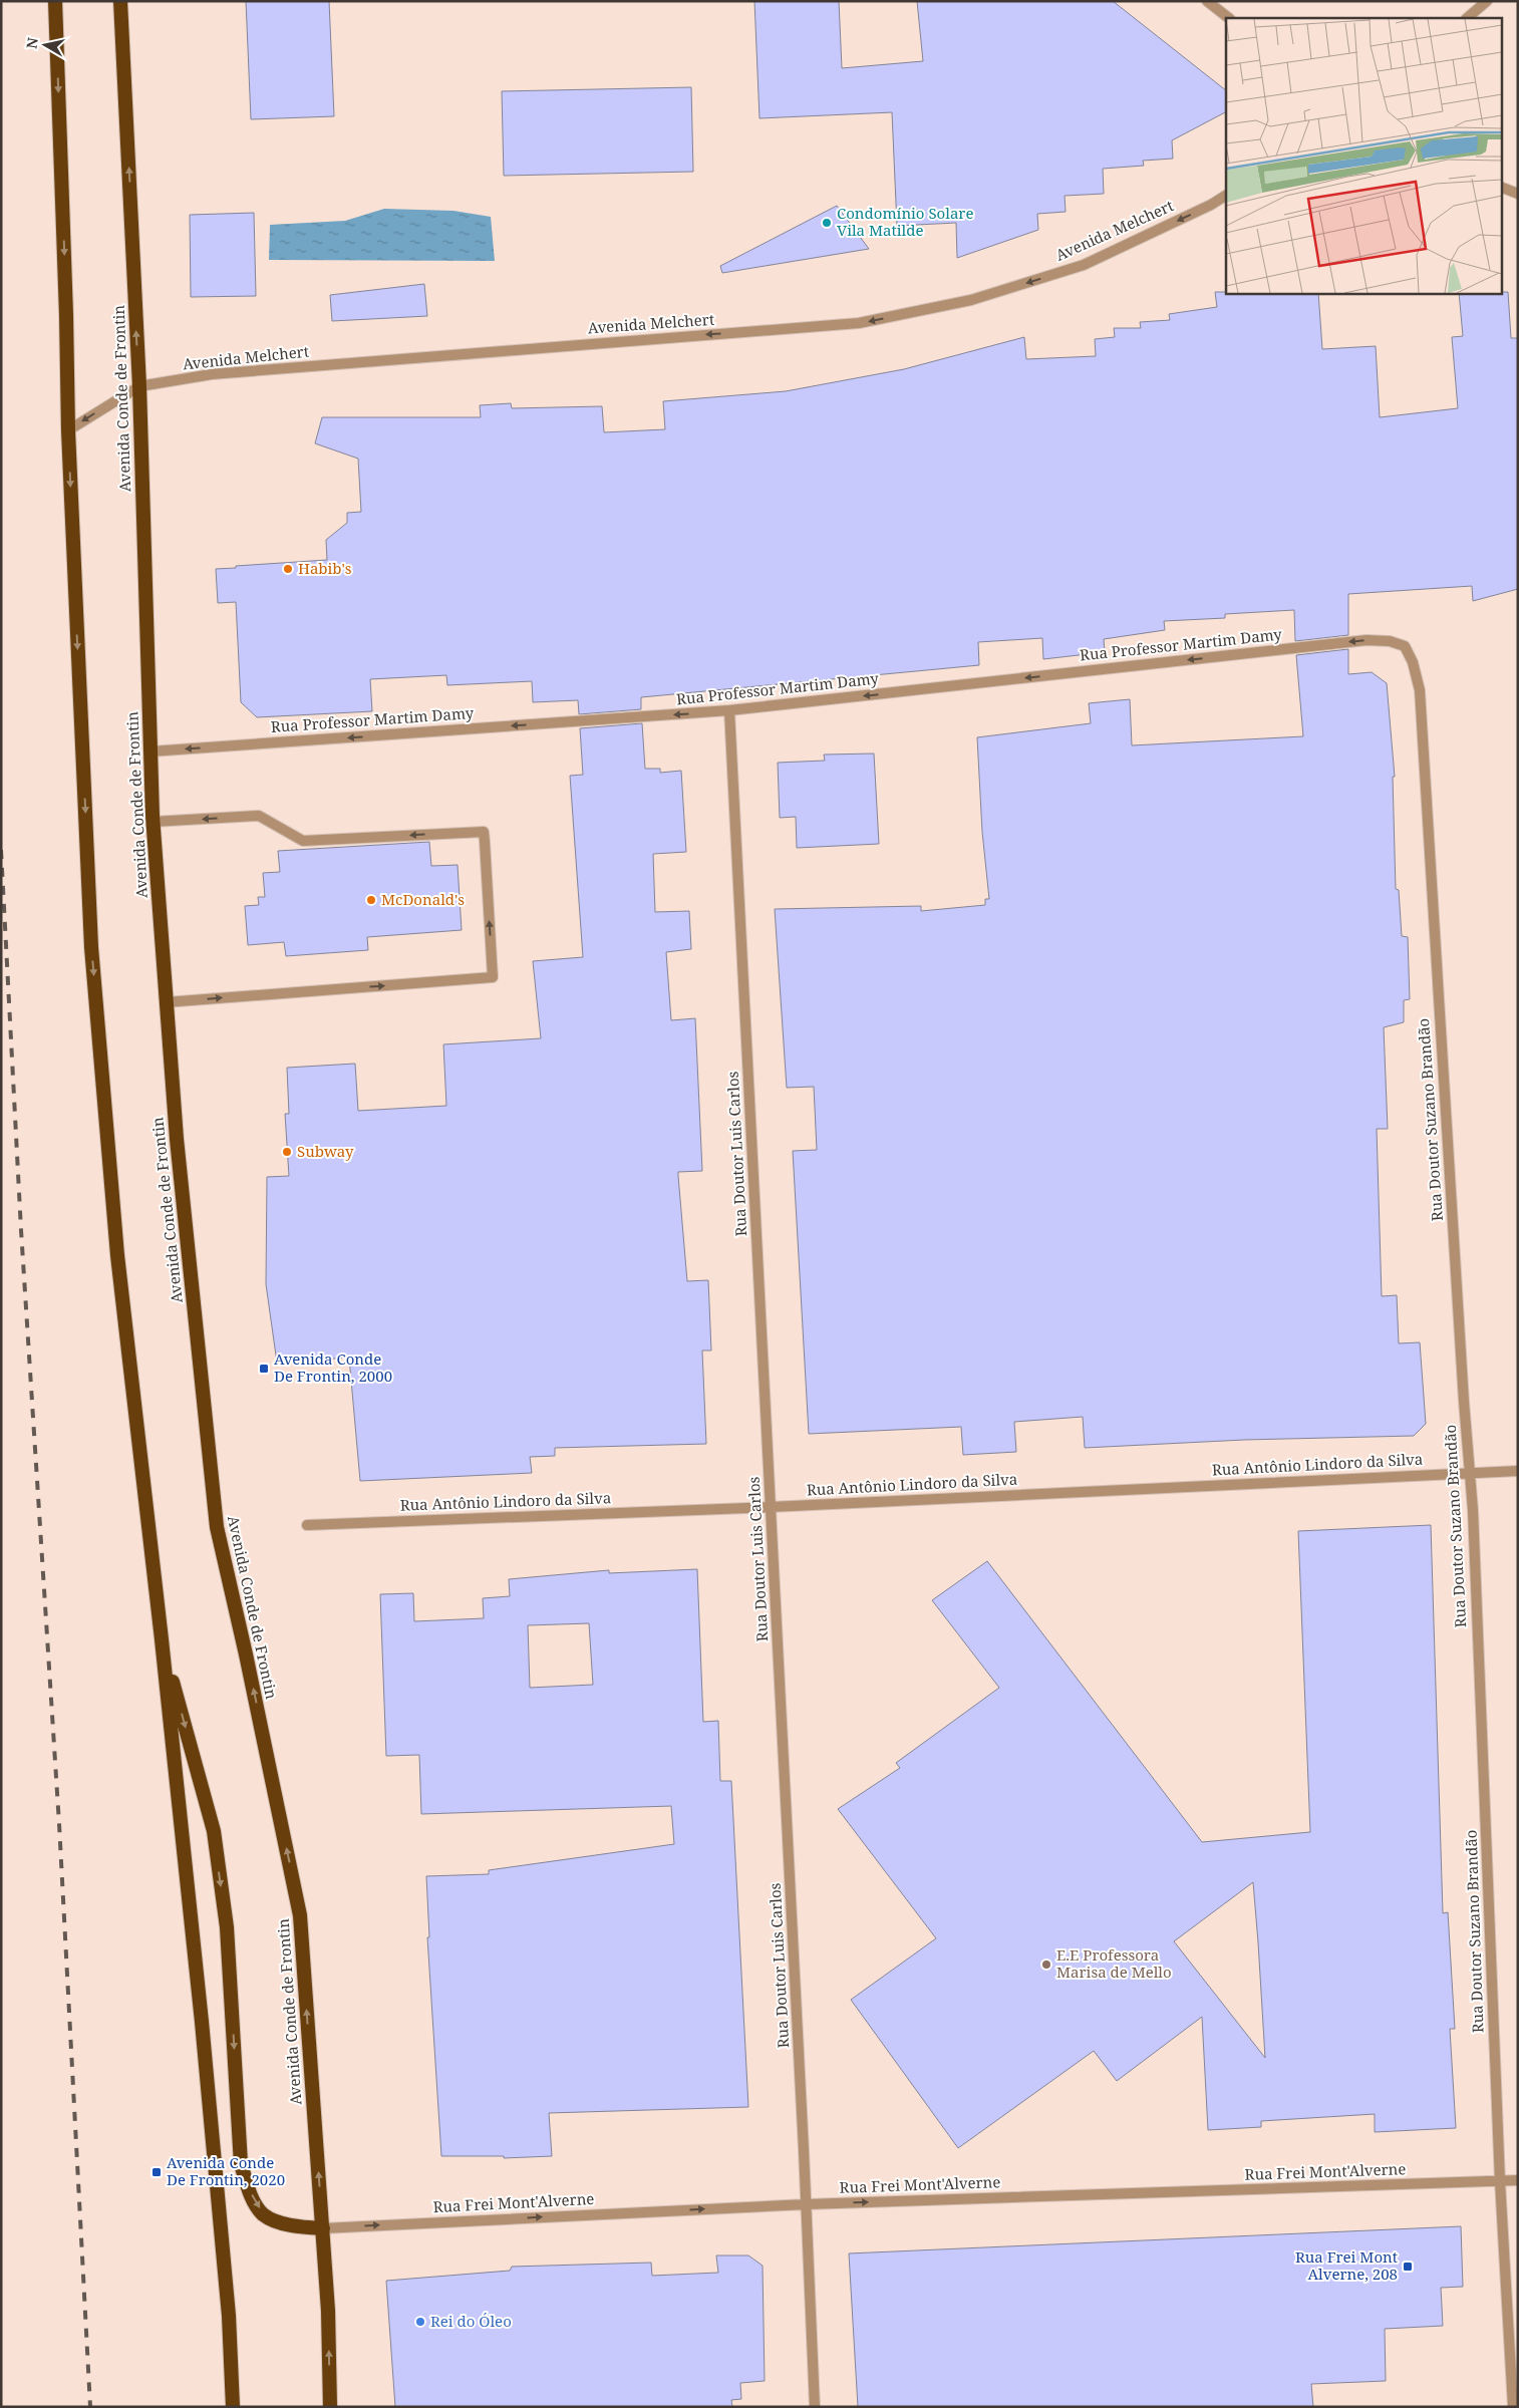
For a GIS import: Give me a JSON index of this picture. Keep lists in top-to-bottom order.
{
  "streets": {
    "highway": ["Avenida Conde de Frontin"],
    "street": [
      "Avenida Melchert",
      "Rua Professor Martim Damy",
      "Rua Doutor Suzano Brandão",
      "Rua Doutor Luis Carlos",
      "Rua Antônio Lindoro da Silva",
      "Rua Frei Mont'Alverne"
    ]
  },
  "crossings": [
    ["Avenida Melchert", "Avenida Conde de Frontin"],
    ["Avenida Conde de Frontin", "Rua Professor Martim Damy"],
    ["Avenida Conde de Frontin", "Rua Frei Mont'Alverne"],
    ["Rua Professor Martim Damy", "Rua Doutor Suzano Brandão"],
    ["Rua Professor Martim Damy", "Rua Doutor Luis Carlos"],
    ["Rua Doutor Suzano Brandão", "Rua Antônio Lindoro da Silva"],
    ["Rua Doutor Suzano Brandão", "Rua Frei Mont'Alverne"],
    ["Rua Doutor Luis Carlos", "Rua Antônio Lindoro da Silva"],
    ["Rua Doutor Luis Carlos", "Rua Frei Mont'Alverne"]
  ],
  "one_way": ["Avenida Melchert", "Rua Professor Martim Damy", "Rua Frei Mont'Alverne"],
  "places": {
    "other": [
      "Condomínio Solare Vila Matilde",
      "Habib's",
      "McDonald's",
      "Subway",
      "E.E Professora Marisa de Mello",
      "Rei do Óleo"
    ],
    "transit": ["Avenida Conde De Frontin, 2000", "Avenida Conde De Frontin, 2020", "Rua Frei Mont Alverne, 208"]
  },
  "north": "left"
}
